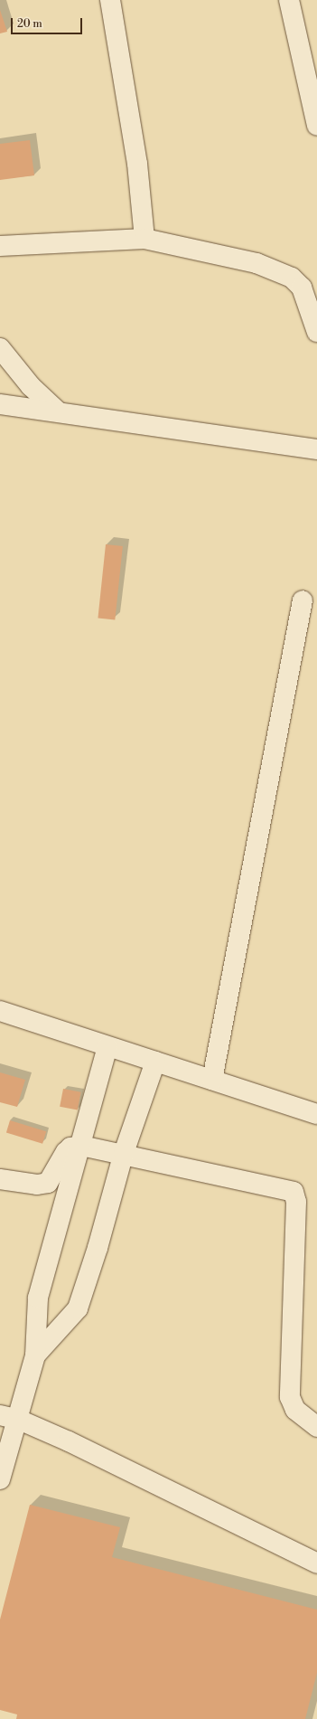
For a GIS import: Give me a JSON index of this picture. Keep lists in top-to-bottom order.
{
  "scale_bar": "20 m"
}
